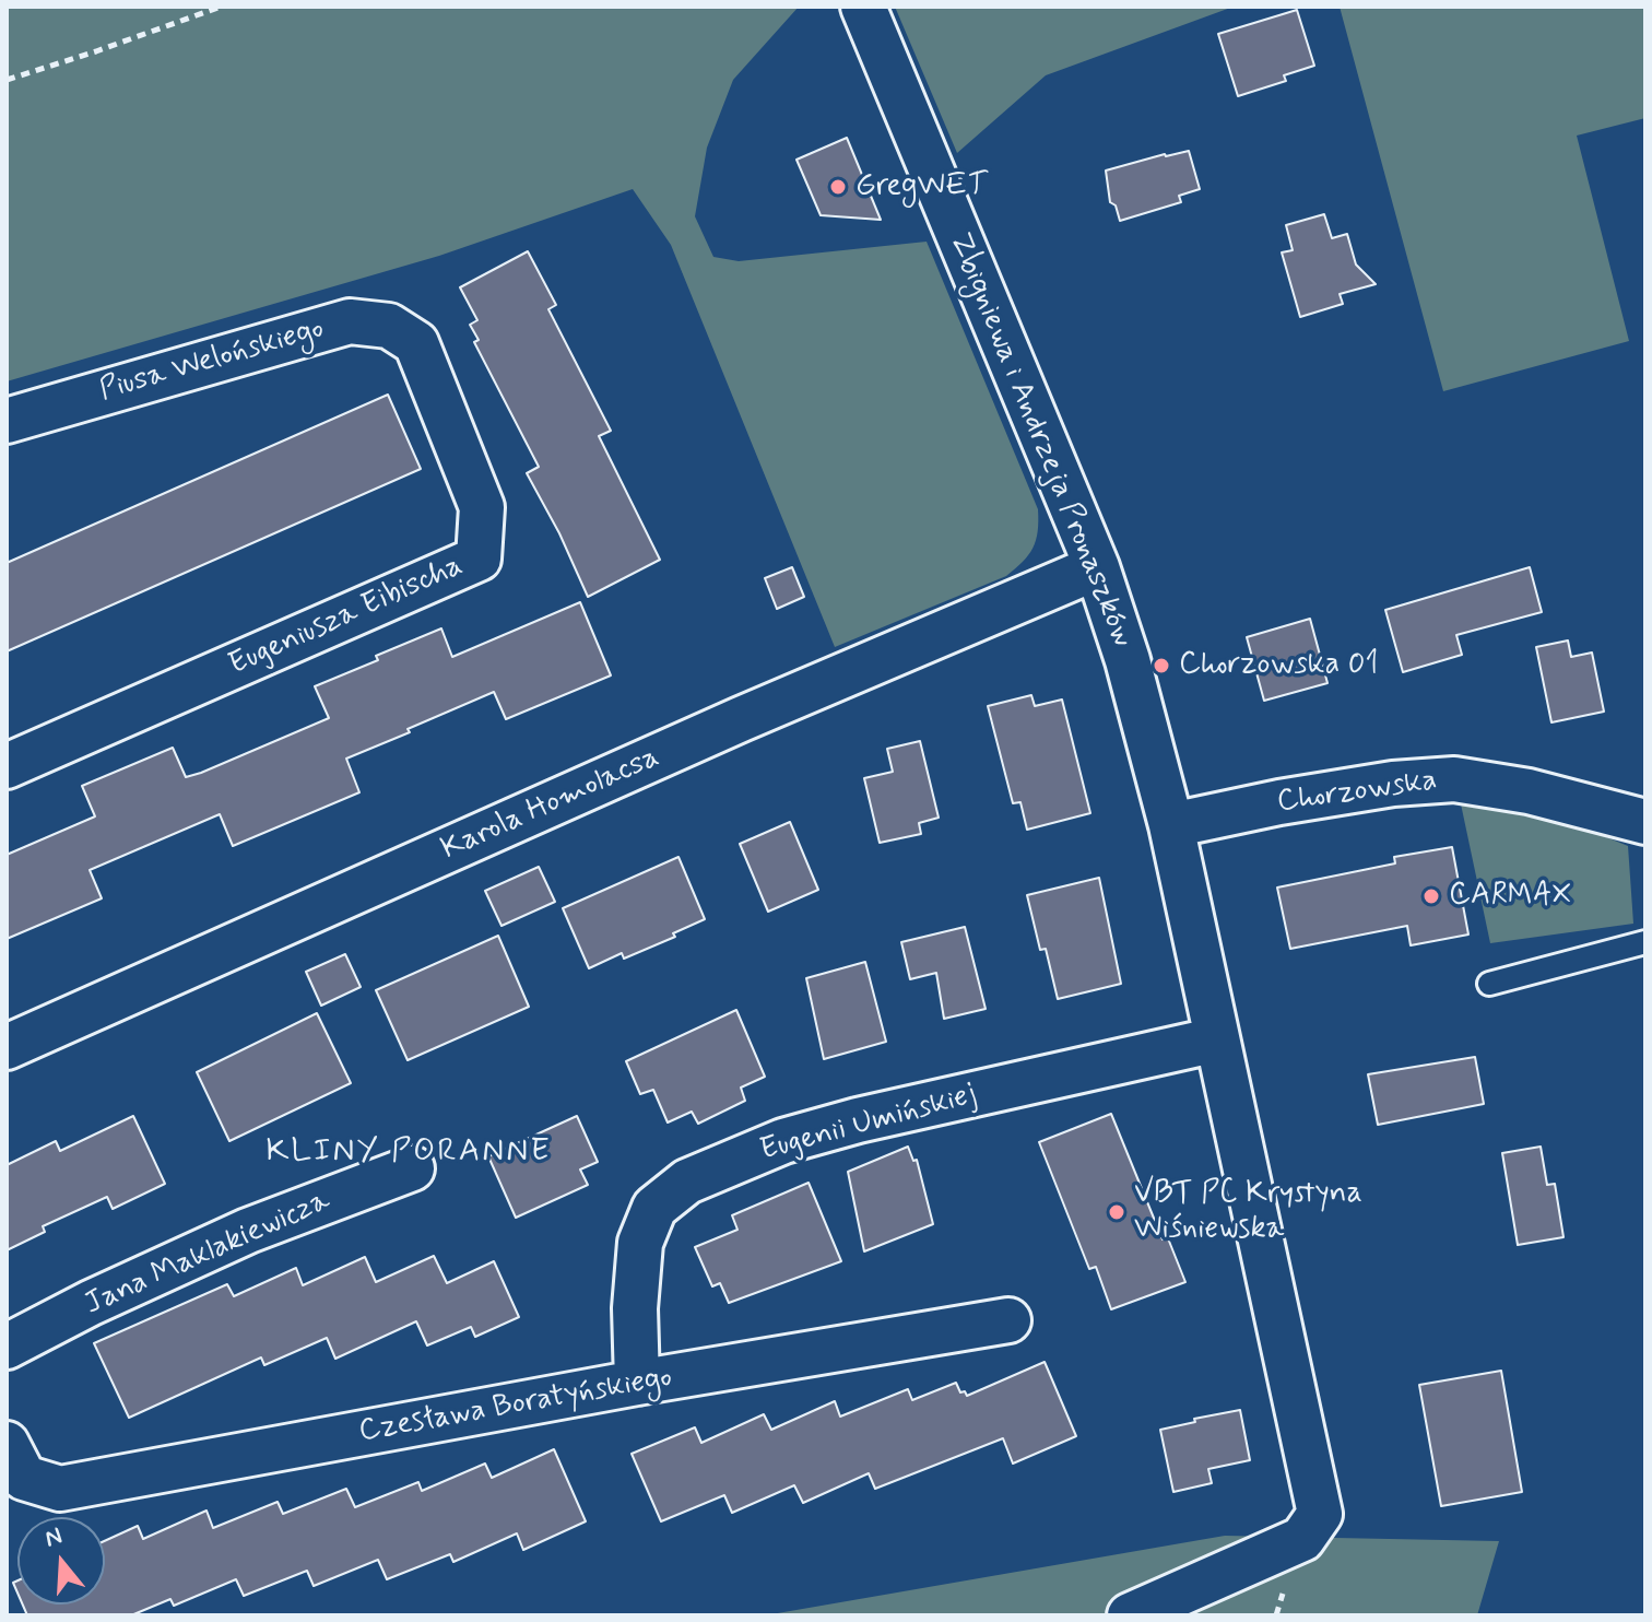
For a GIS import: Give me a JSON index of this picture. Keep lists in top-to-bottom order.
{
  "streets": {
    "street": [
      "Piusa Welońskiego",
      "Zbigniewa i Andrzeja Pronaszków",
      "Eugeniusza Eibischa",
      "Chorzowska",
      "Karola Homolacsa",
      "Eugenii Umińskiej",
      "Jana Maklakiewicza",
      "Czesława Boratyńskiego"
    ]
  },
  "crossings": [
    ["Piusa Welońskiego", "Eugeniusza Eibischa"],
    ["Zbigniewa i Andrzeja Pronaszków", "Chorzowska"],
    ["Zbigniewa i Andrzeja Pronaszków", "Karola Homolacsa"],
    ["Zbigniewa i Andrzeja Pronaszków", "Eugenii Umińskiej"],
    ["Eugenii Umińskiej", "Czesława Boratyńskiego"]
  ],
  "districts": ["KLINY PORANNE"],
  "places": [
    "GregWET",
    "Chorzowska 01",
    "CARMAX",
    "VBT PC Krystyna Wiśniewska"
  ],
  "north": "top"
}
